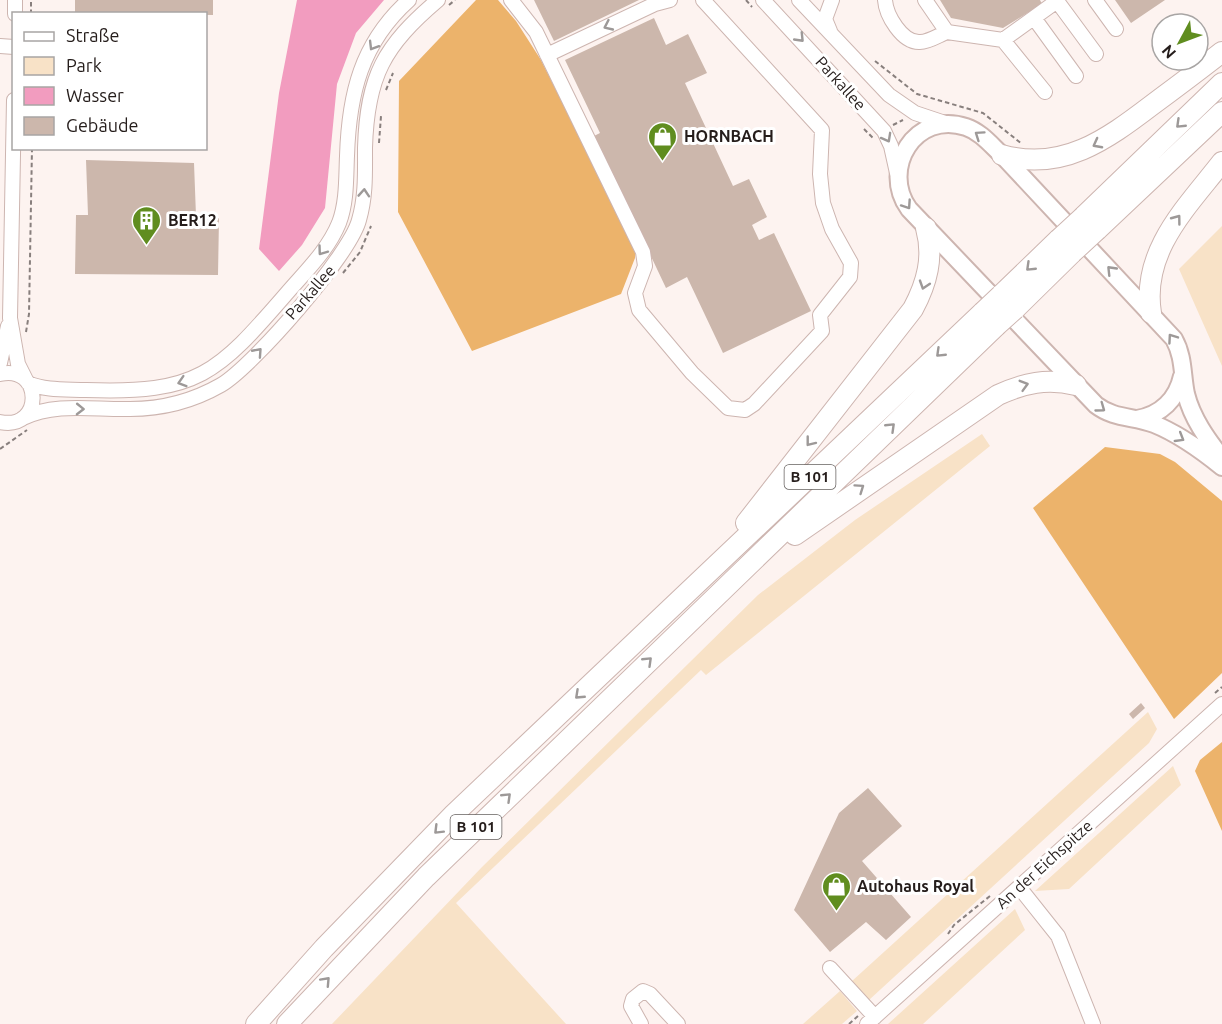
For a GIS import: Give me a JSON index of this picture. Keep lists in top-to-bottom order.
{
  "streets": {
    "highway": ["B 101"],
    "street": ["Parkallee", "An der Eichspitze"]
  },
  "places": {
    "shop": ["HORNBACH", "Autohaus Royal"],
    "building": ["BER12"]
  },
  "legend": [
    "Straße",
    "Park",
    "Wasser",
    "Gebäude"
  ],
  "north": "bottom left"
}
